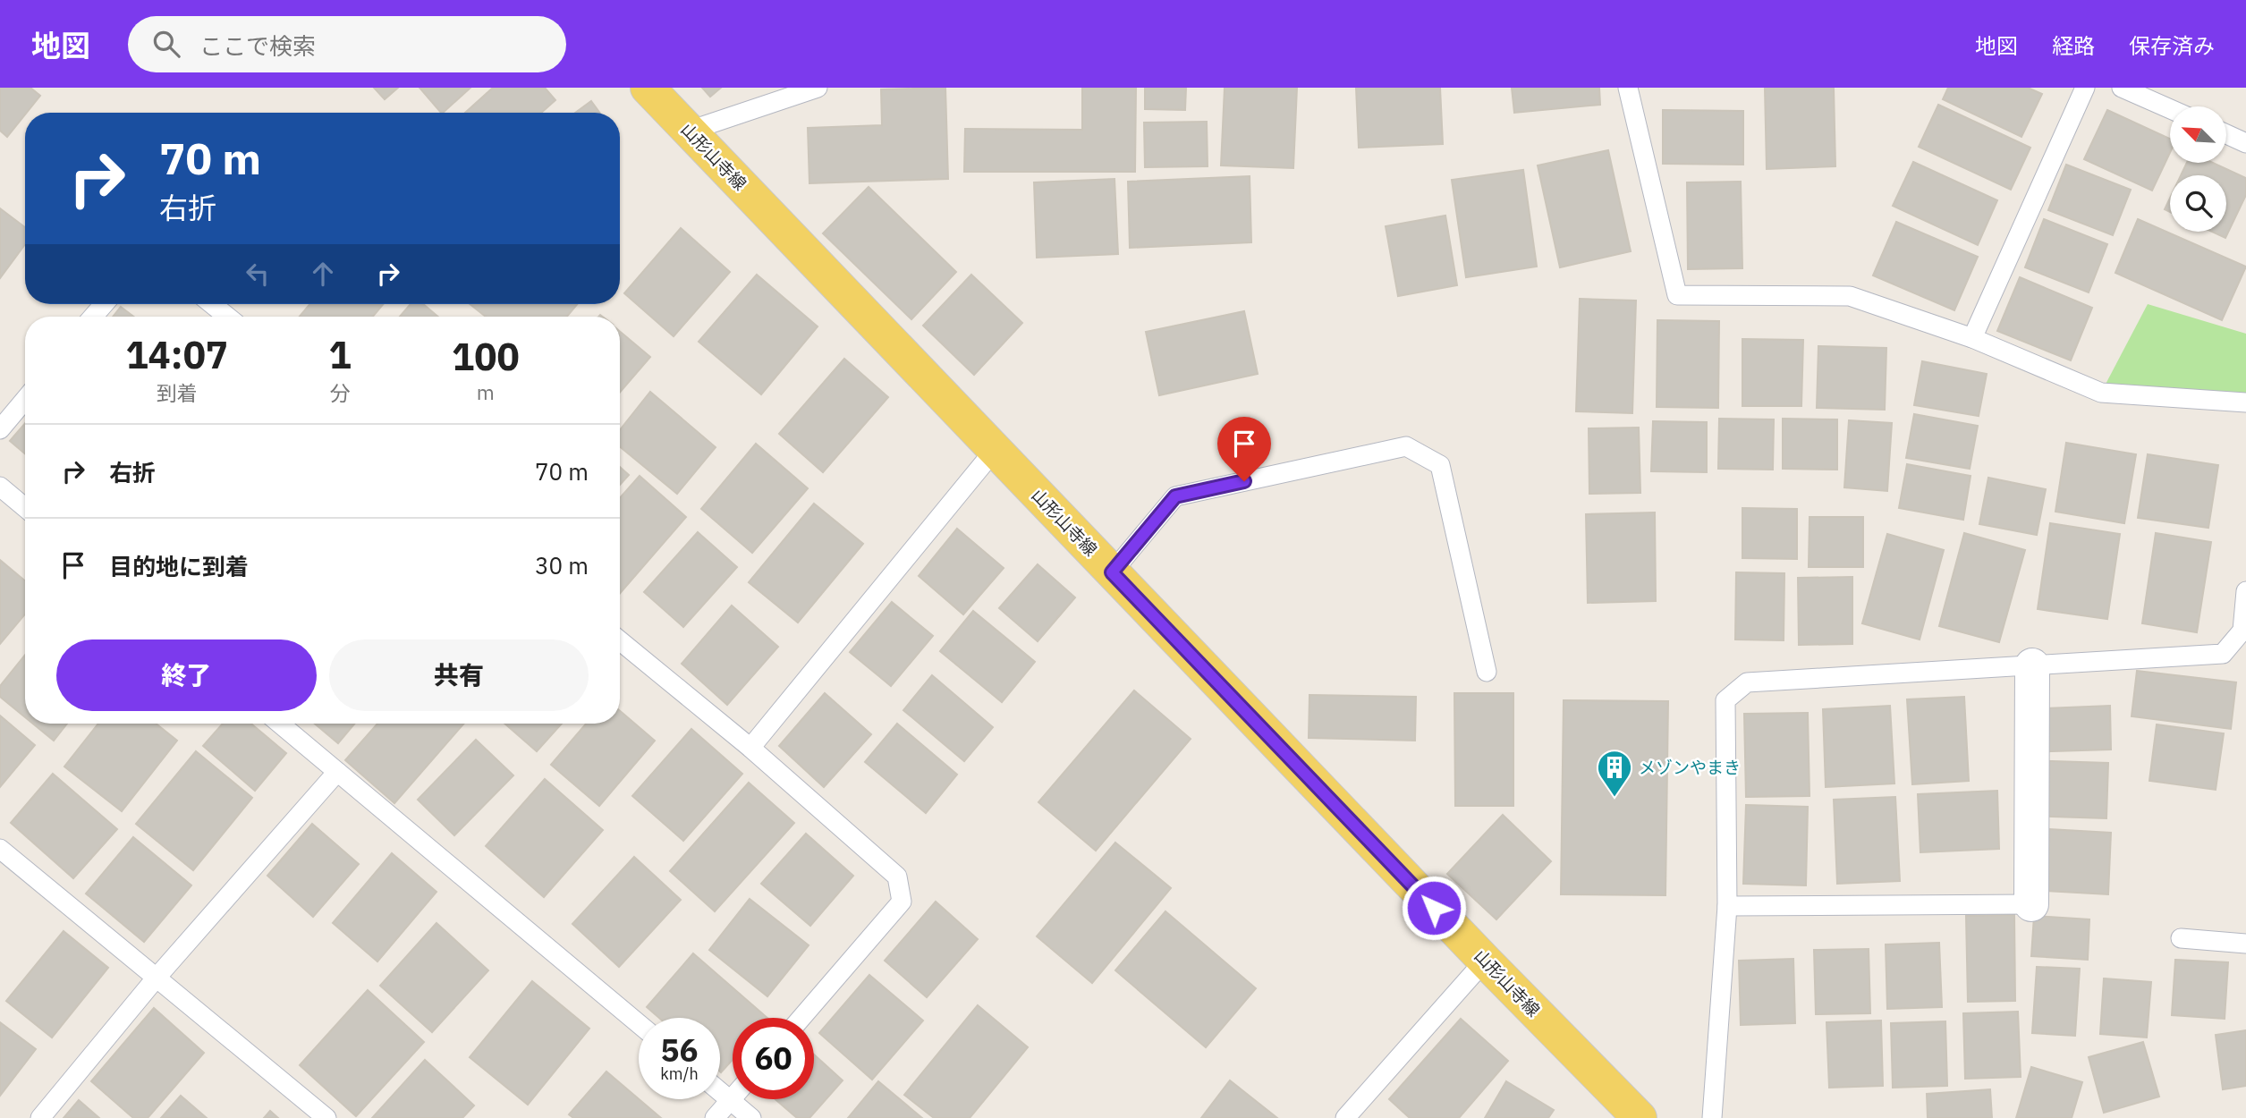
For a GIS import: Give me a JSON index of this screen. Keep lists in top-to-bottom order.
{
  "streets": {
    "main road": ["山形山寺線"]
  },
  "places": {
    "building": ["メゾンやまき"]
  },
  "north": "top left",
  "page": {
    "header": "地図",
    "search": "ここで検索",
    "nav": ["地図", "経路", "保存済み"],
    "turn": ["70 m", "右折"],
    "eta": [
      "14:07",
      "到着",
      "1",
      "分",
      "100",
      "m"
    ],
    "list": [
      {
        "name": "右折",
        "value": "70 m"
      },
      {
        "name": "目的地に到着",
        "value": "30 m"
      }
    ],
    "buttons": ["終了", "共有"],
    "speed": "56 km/h",
    "limit": "60"
  }
}
